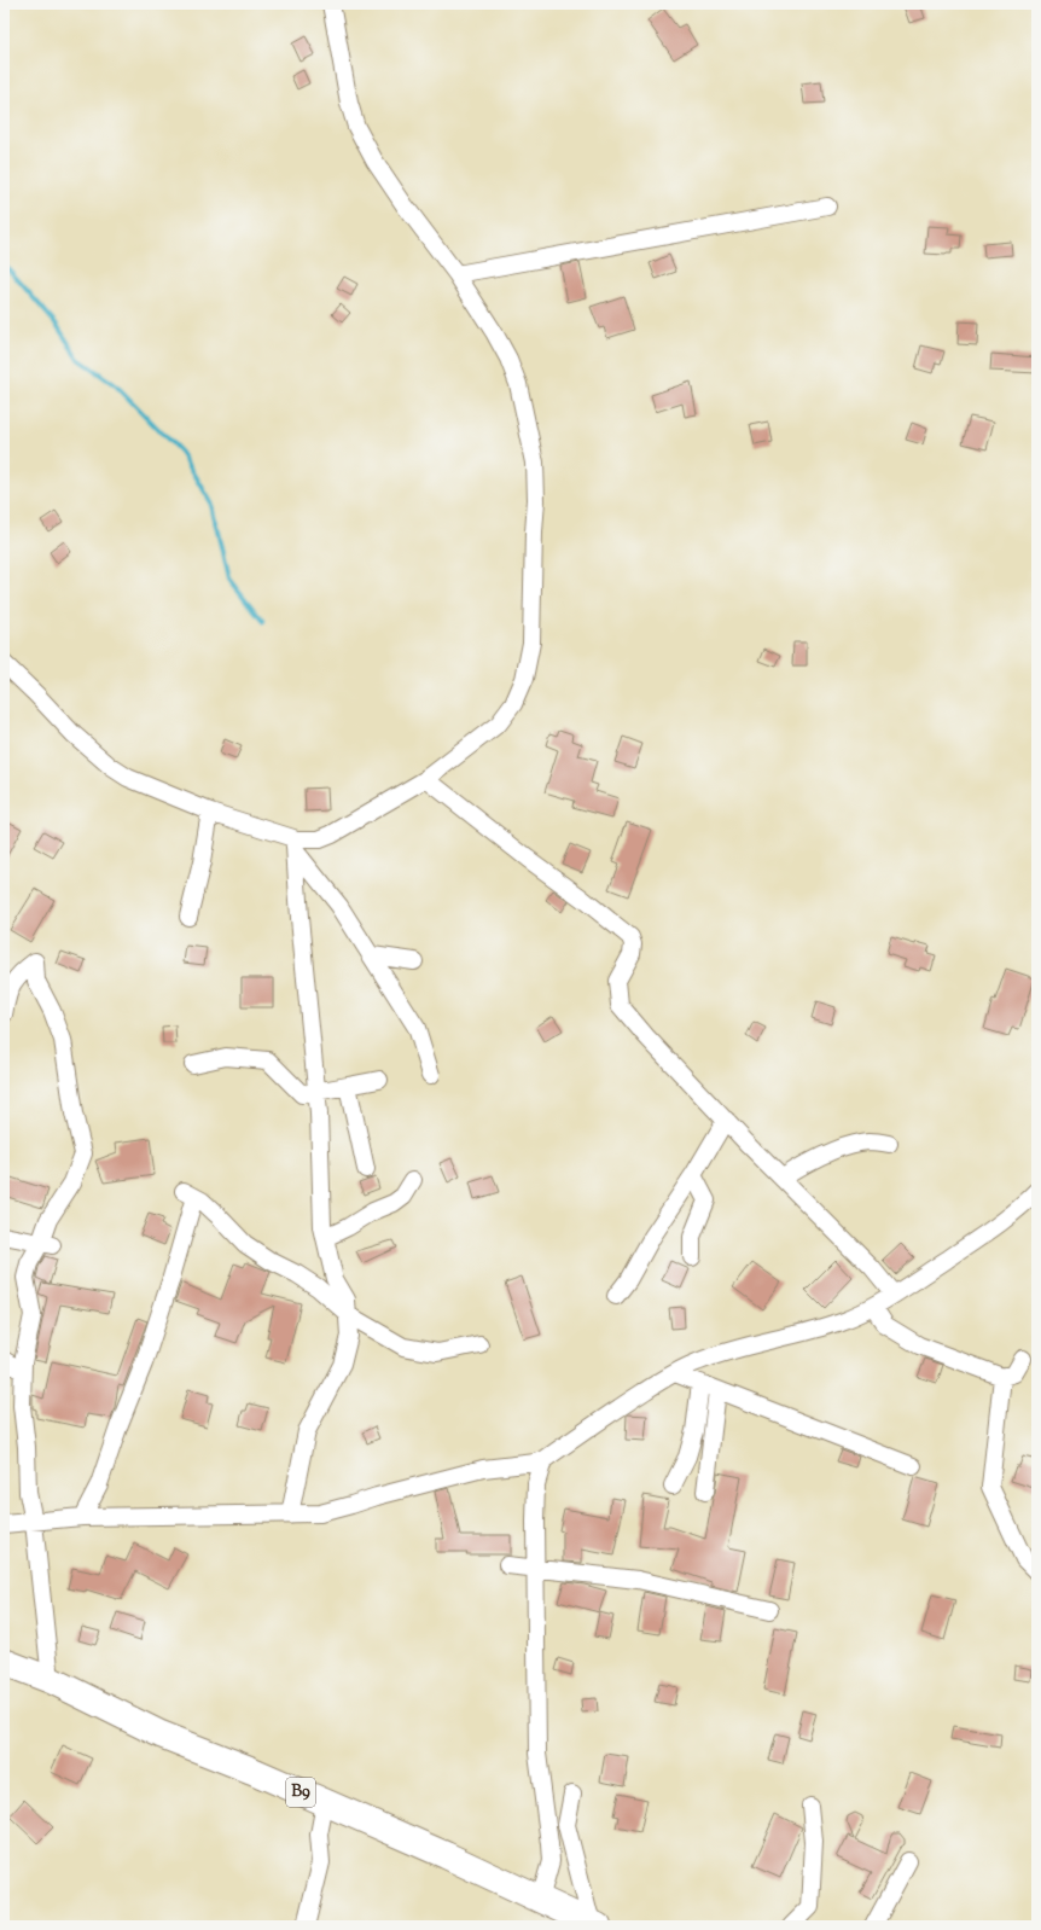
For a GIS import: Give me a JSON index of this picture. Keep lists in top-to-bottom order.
{
  "streets": {
    "highway": ["B9"]
  }
}
